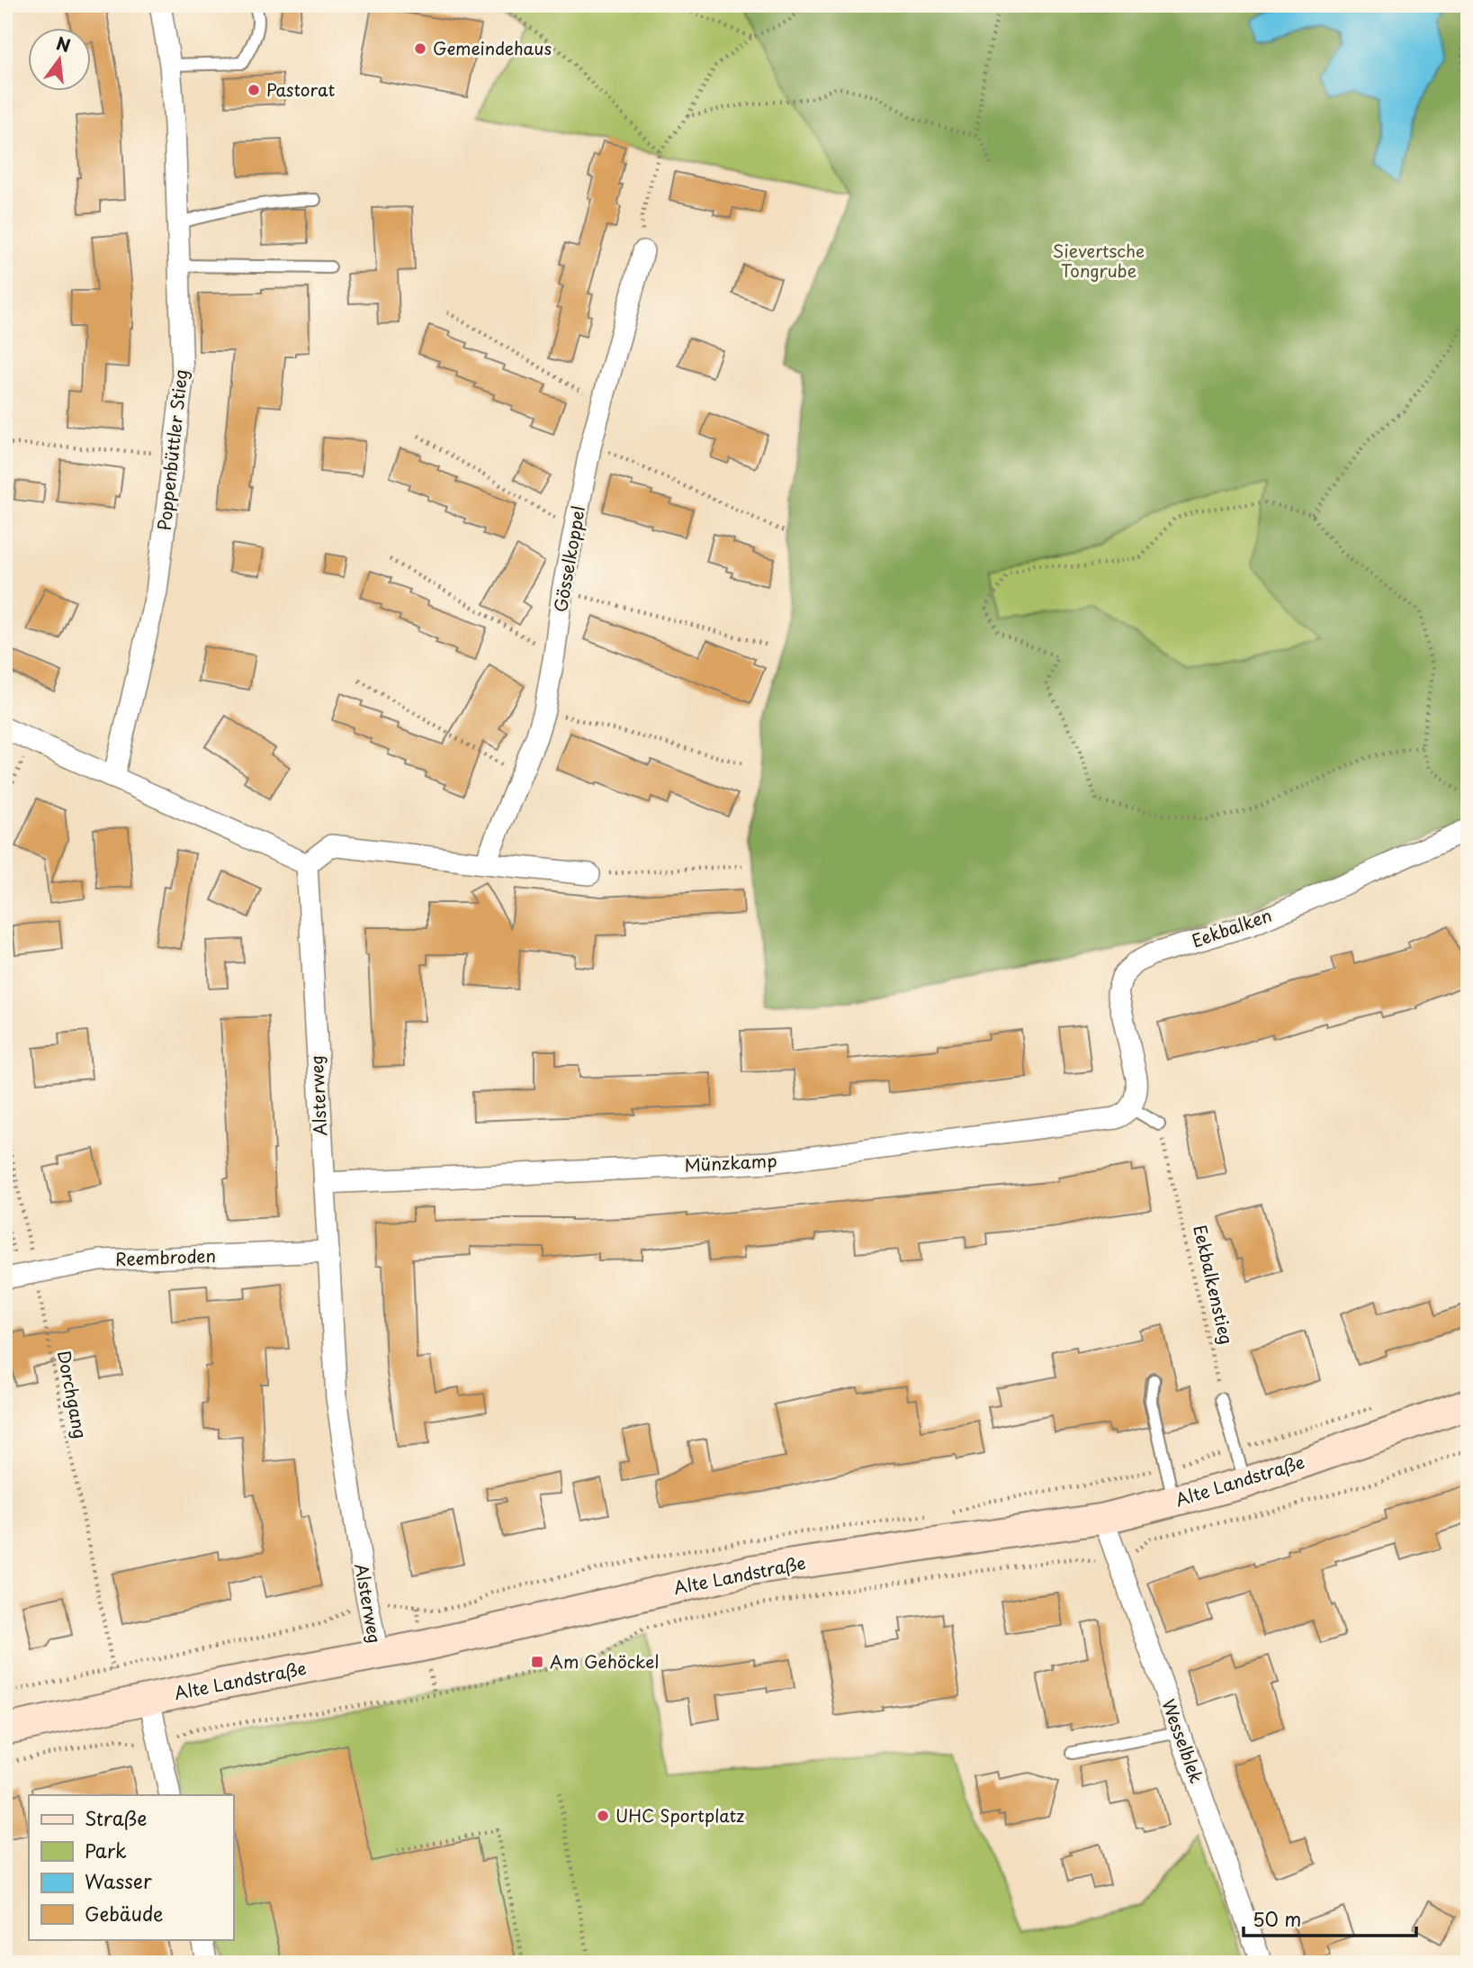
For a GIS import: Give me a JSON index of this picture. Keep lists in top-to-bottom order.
{
  "streets": {
    "main road": ["Alte Landstraße"],
    "street": [
      "Poppenbüttler Stieg",
      "Gösselkoppel",
      "Eekbalken",
      "Alsterweg",
      "Münzkamp",
      "Reembroden",
      "Wesselblek"
    ],
    "path": ["Eekbalkenstieg", "Dorchgang"]
  },
  "crossings": [
    ["Eekbalken", "Münzkamp"],
    ["Alsterweg", "Münzkamp"],
    ["Alsterweg", "Reembroden"],
    ["Alsterweg", "Alte Landstraße"],
    ["Reembroden", "Dorchgang"],
    ["Alte Landstraße", "Wesselblek"]
  ],
  "parks": ["Sievertsche Tongrube"],
  "places": {
    "other": ["Gemeindehaus", "Pastorat", "UHC Sportplatz"],
    "transit": ["Am Gehöckel"]
  },
  "legend": [
    "Straße",
    "Park",
    "Wasser",
    "Gebäude"
  ],
  "scale_bar": "50 m",
  "north": "top"
}
